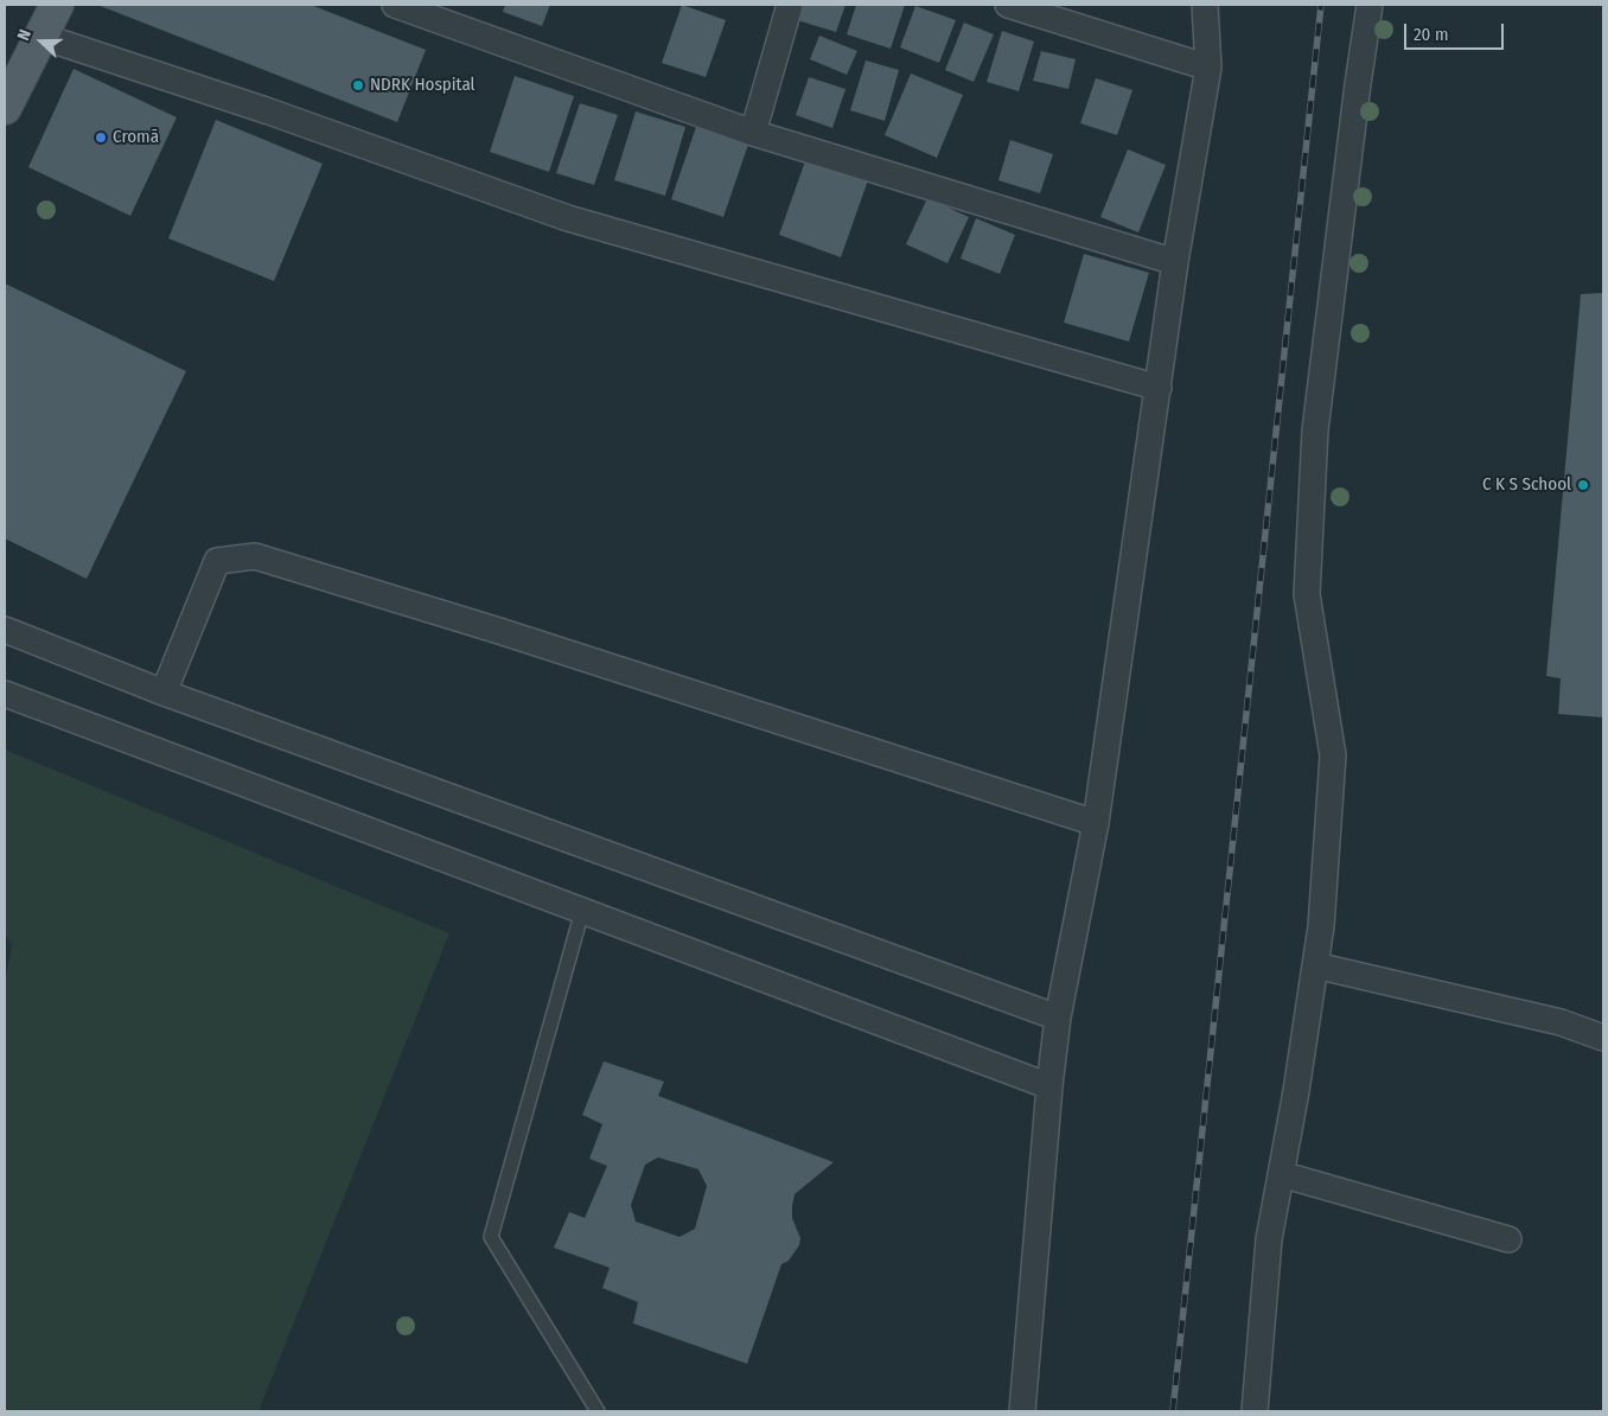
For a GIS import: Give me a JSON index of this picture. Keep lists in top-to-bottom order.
{
  "places": ["NDRK Hospital", "Cromā", "C K S School"],
  "scale_bar": "20 m",
  "north": "left"
}
